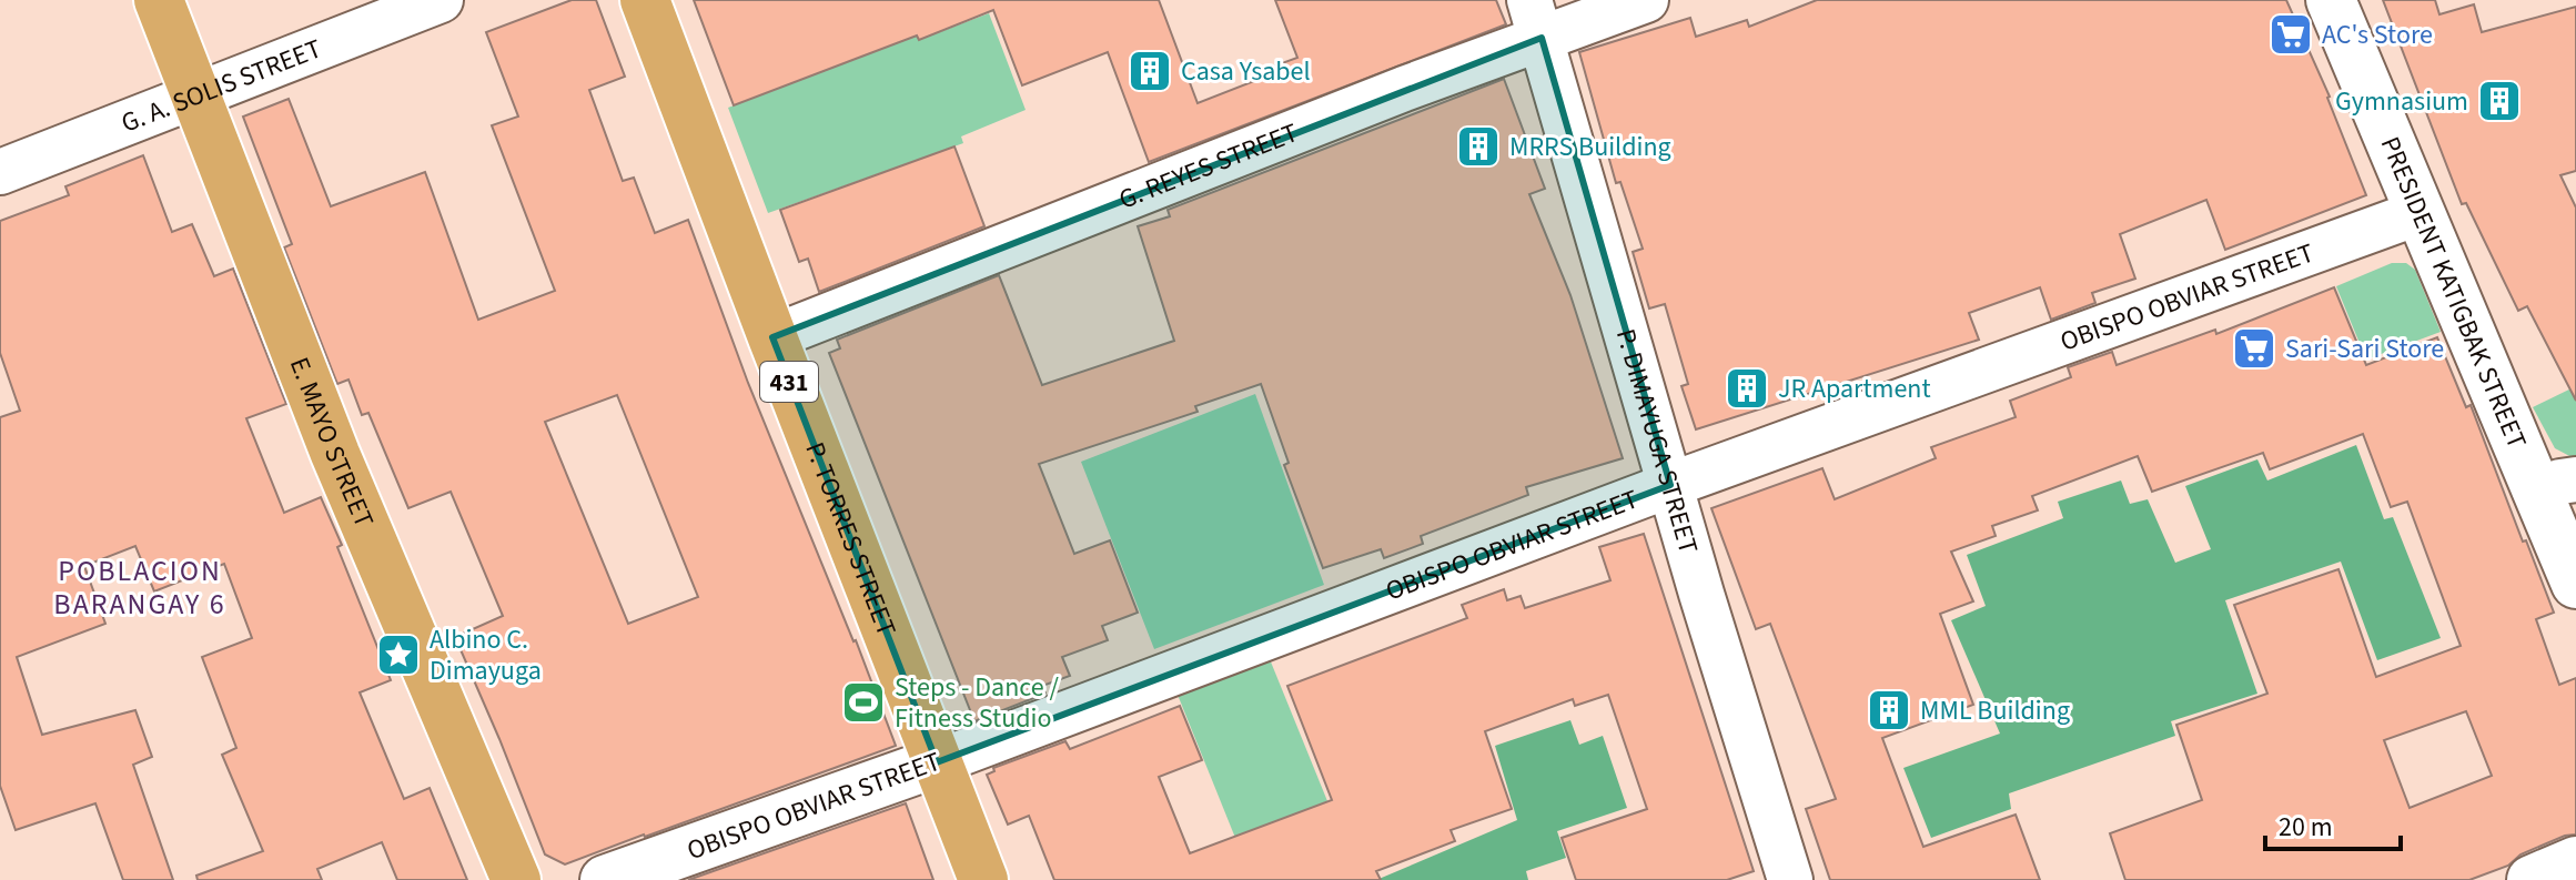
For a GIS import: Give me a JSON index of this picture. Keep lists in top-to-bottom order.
{
  "streets": {
    "main road": ["431", "E. MAYO STREET", "P. TORRES STREET"],
    "street": [
      "G. A. SOLIS STREET",
      "G. REYES STREET",
      "PRESIDENT KATIGBAK STREET",
      "OBISPO OBVIAR STREET",
      "P. DIMAYUGA STREET"
    ]
  },
  "crossings": [
    ["G. A. SOLIS STREET", "E. MAYO STREET"],
    ["G. REYES STREET", "P. DIMAYUGA STREET"],
    ["G. REYES STREET", "P. TORRES STREET"],
    ["PRESIDENT KATIGBAK STREET", "OBISPO OBVIAR STREET"],
    ["OBISPO OBVIAR STREET", "P. DIMAYUGA STREET"],
    ["OBISPO OBVIAR STREET", "P. TORRES STREET"]
  ],
  "districts": ["POBLACION BARANGAY 6"],
  "places": {
    "supermarket": ["AC's Store", "Sari-Sari Store"],
    "building": [
      "Casa Ysabel",
      "Gymnasium",
      "MRRS Building",
      "JR Apartment",
      "MML Building"
    ],
    "place": ["Albino C. Dimayuga"],
    "sports": ["Steps - Dance / Fitness Studio"]
  },
  "scale_bar": "20 m"
}
